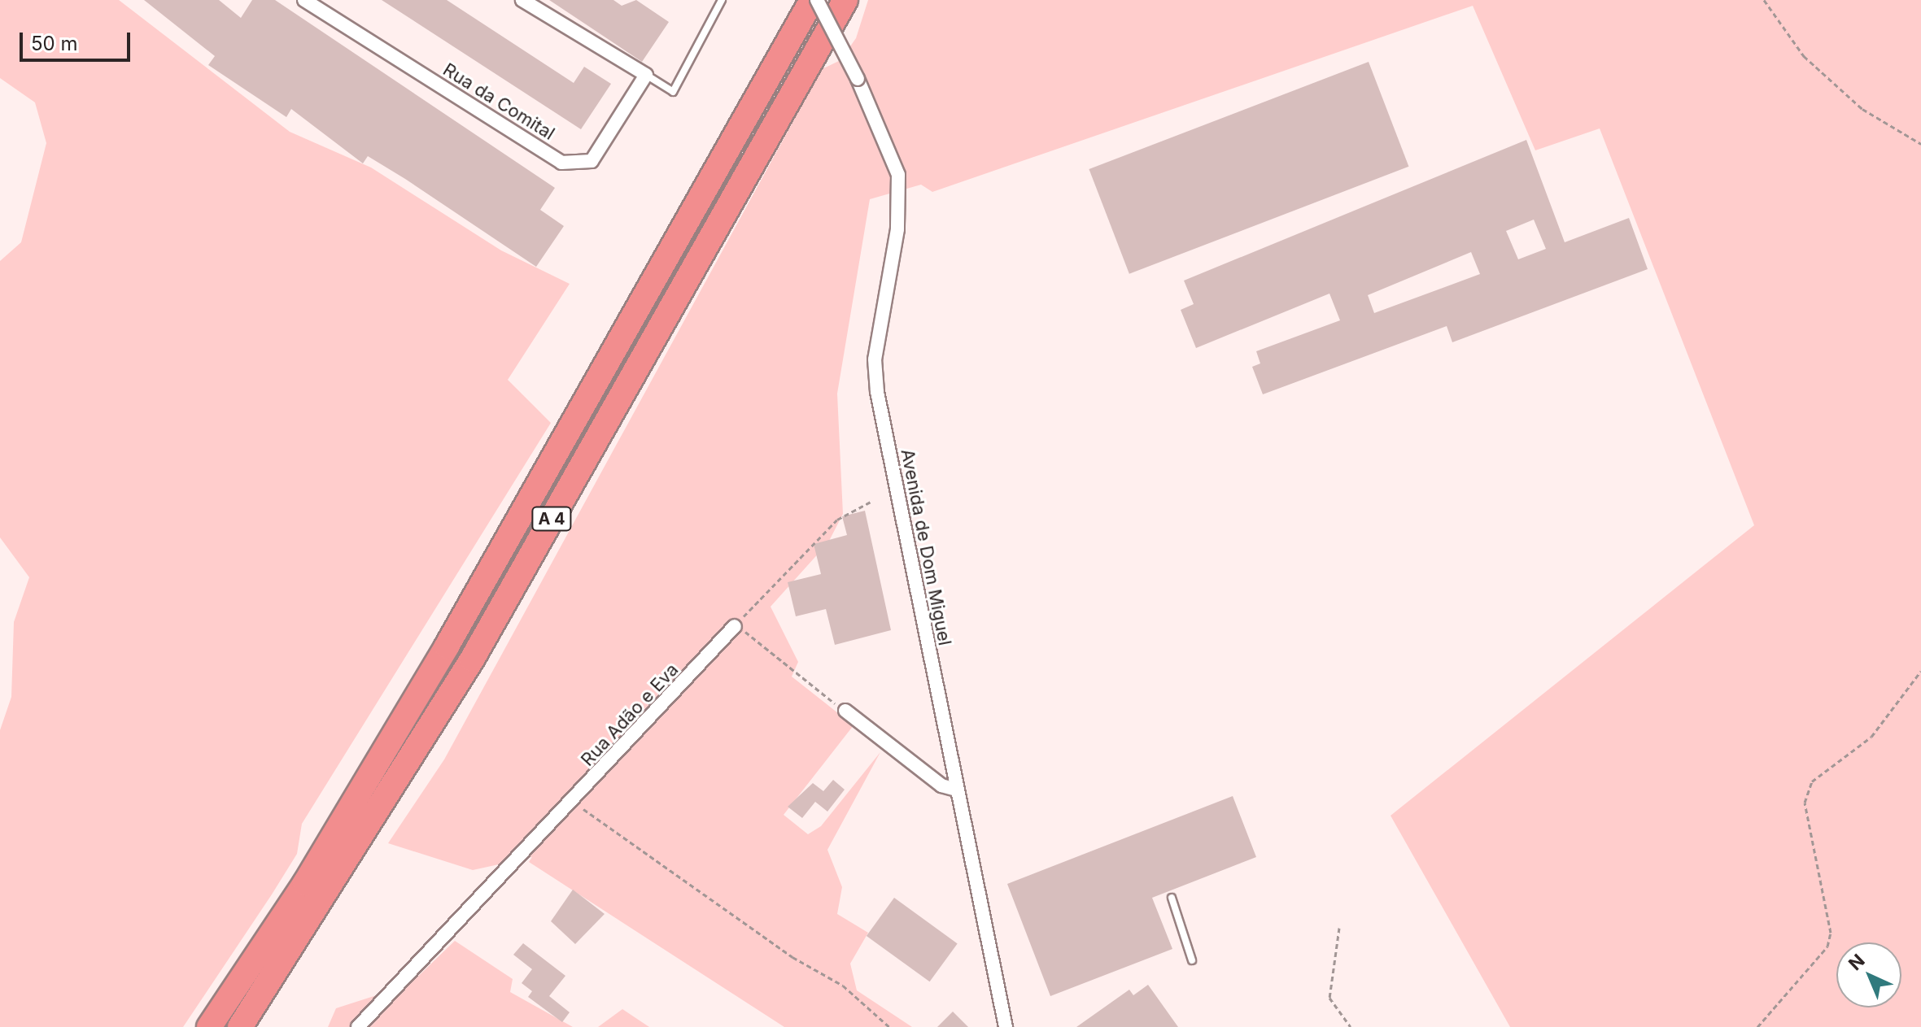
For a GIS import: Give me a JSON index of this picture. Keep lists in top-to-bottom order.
{
  "streets": {
    "highway": ["A 4"],
    "street": ["Rua da Comital", "Avenida de Dom Miguel", "Rua Adão e Eva"]
  },
  "scale_bar": "50 m",
  "north": "top left"
}
